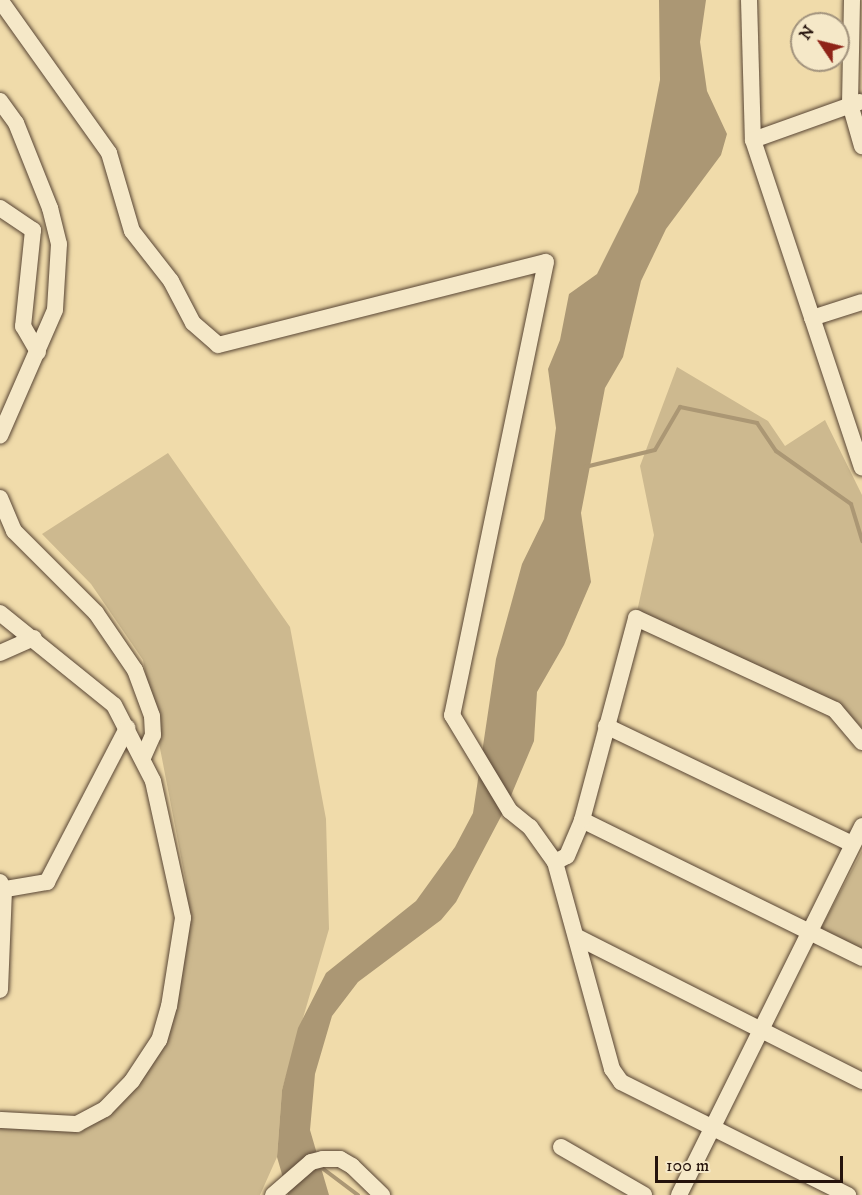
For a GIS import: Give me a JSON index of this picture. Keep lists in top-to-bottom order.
{
  "scale_bar": "100 m",
  "north": "top left"
}
